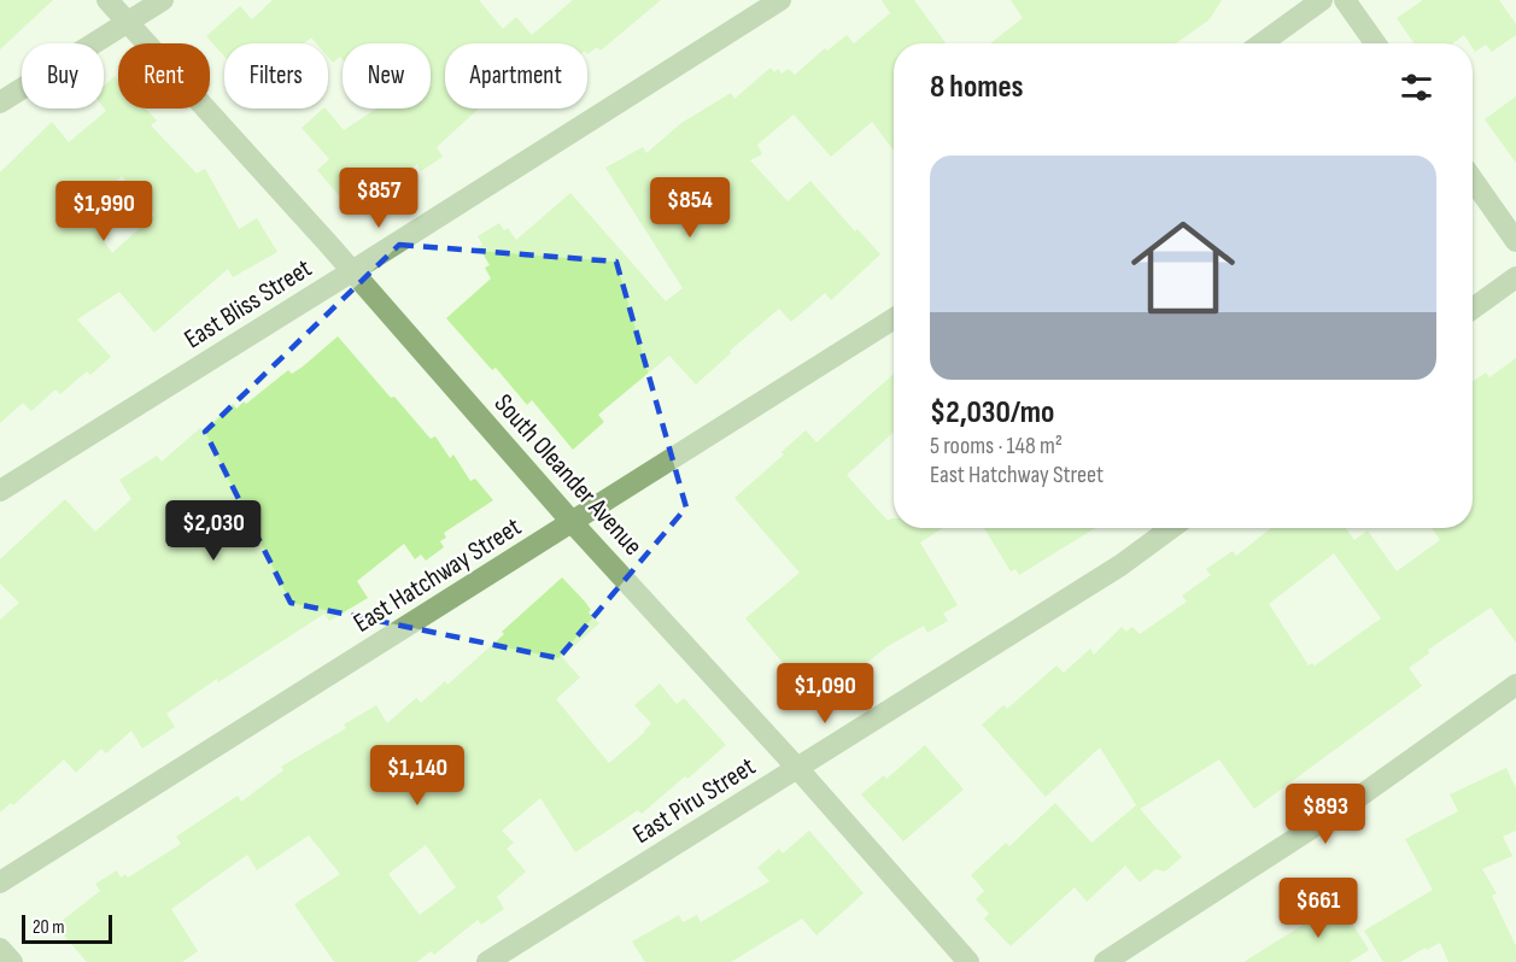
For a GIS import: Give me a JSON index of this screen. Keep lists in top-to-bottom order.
{
  "streets": {
    "street": [
      "East Bliss Street",
      "South Oleander Avenue",
      "East Hatchway Street",
      "East Piru Street"
    ]
  },
  "crossings": [
    ["East Bliss Street", "South Oleander Avenue"],
    ["South Oleander Avenue", "East Hatchway Street"],
    ["South Oleander Avenue", "East Piru Street"]
  ],
  "scale_bar": "20 m",
  "page": {
    "chip": [
      "Buy",
      "Rent",
      "Filters",
      "New",
      "Apartment"
    ],
    "heading": "8 homes",
    "list": [
      {
        "name": "$2,030/mo",
        "note": "5 rooms · 148 m² · East Hatchway Street"
      }
    ],
    "price": [
      "$857",
      "$854",
      "$1,990",
      "$2,030",
      "$1,090",
      "$1,140",
      "$893",
      "$661"
    ],
    "scale": "20 m"
  }
}
